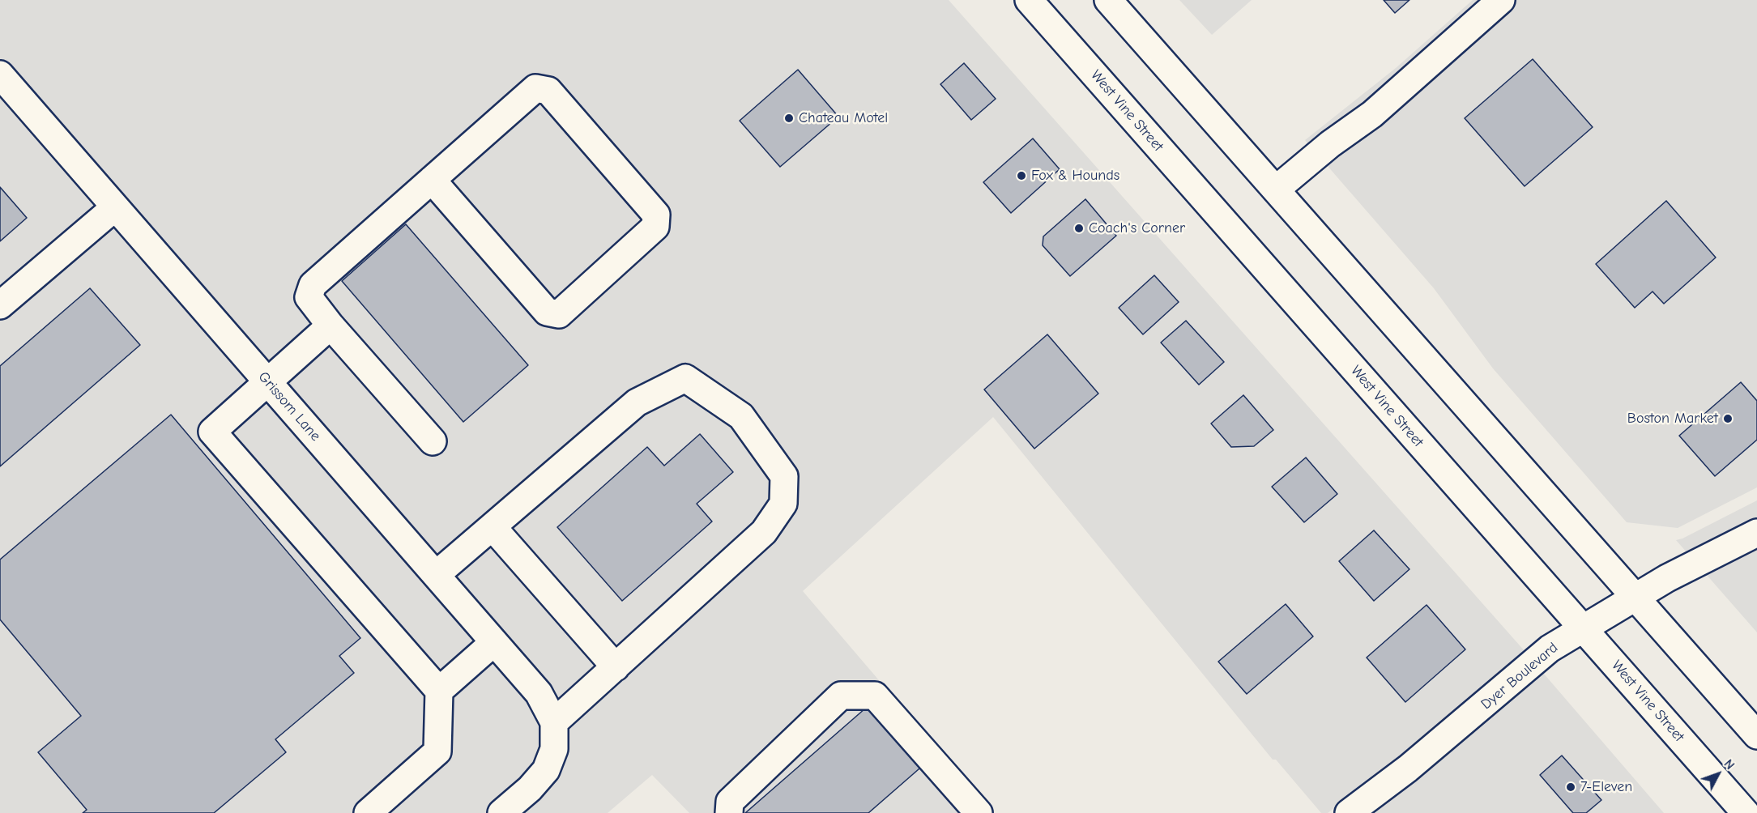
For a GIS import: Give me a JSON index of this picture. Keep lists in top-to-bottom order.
{
  "streets": {
    "main road": ["West Vine Street", "Grissom Lane", "Dyer Boulevard"]
  },
  "crossings": [
    ["West Vine Street", "Dyer Boulevard"]
  ],
  "places": [
    "Chateau Motel",
    "Fox & Hounds",
    "Coach's Corner",
    "Boston Market",
    "7-Eleven"
  ],
  "north": "top right"
}
